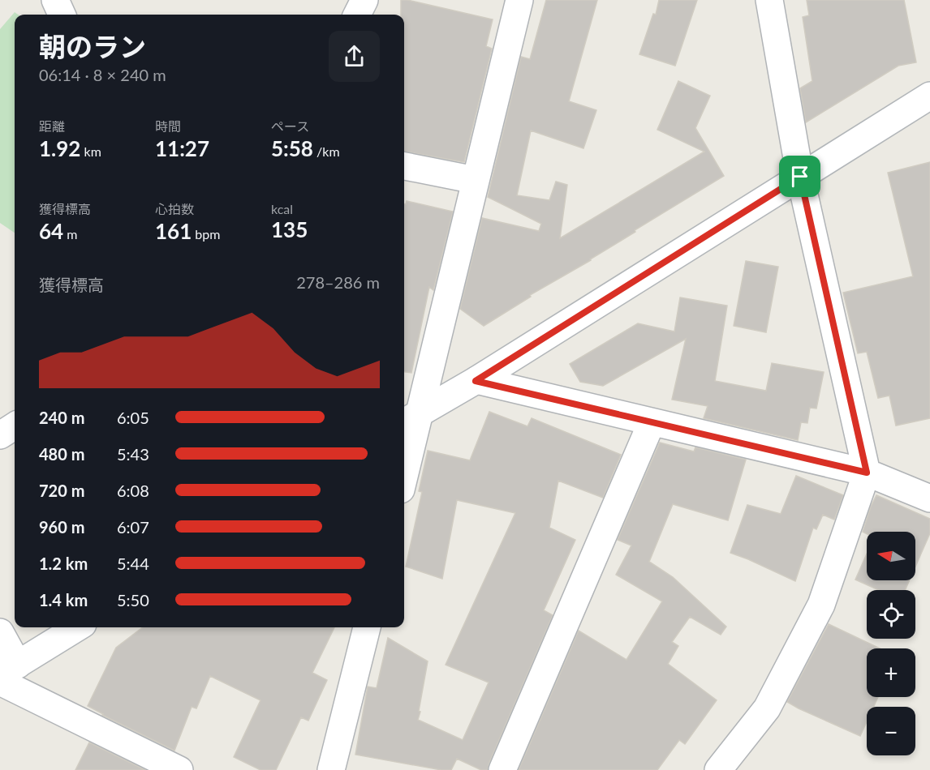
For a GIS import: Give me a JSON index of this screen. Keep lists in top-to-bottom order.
{
  "north": "left",
  "page": {
    "heading": ["朝のラン", "06:14 · 8 × 240 m"],
    "stats": [
      ["距離", "1.92 km"],
      ["時間", "11:27"],
      ["ペース", "5:58 /km"],
      ["獲得標高", "64 m"],
      ["心拍数", "161 bpm"],
      ["kcal", "135"]
    ],
    "chart": ["獲得標高", "278–286 m"],
    "list": [
      {
        "name": "240 m",
        "note": "6:05"
      },
      {
        "name": "480 m",
        "note": "5:43"
      },
      {
        "name": "720 m",
        "note": "6:08"
      },
      {
        "name": "960 m",
        "note": "6:07"
      },
      {
        "name": "1.2 km",
        "note": "5:44"
      },
      {
        "name": "1.4 km",
        "note": "5:50"
      }
    ],
    "map_buttons": ["+", "−"]
  }
}
